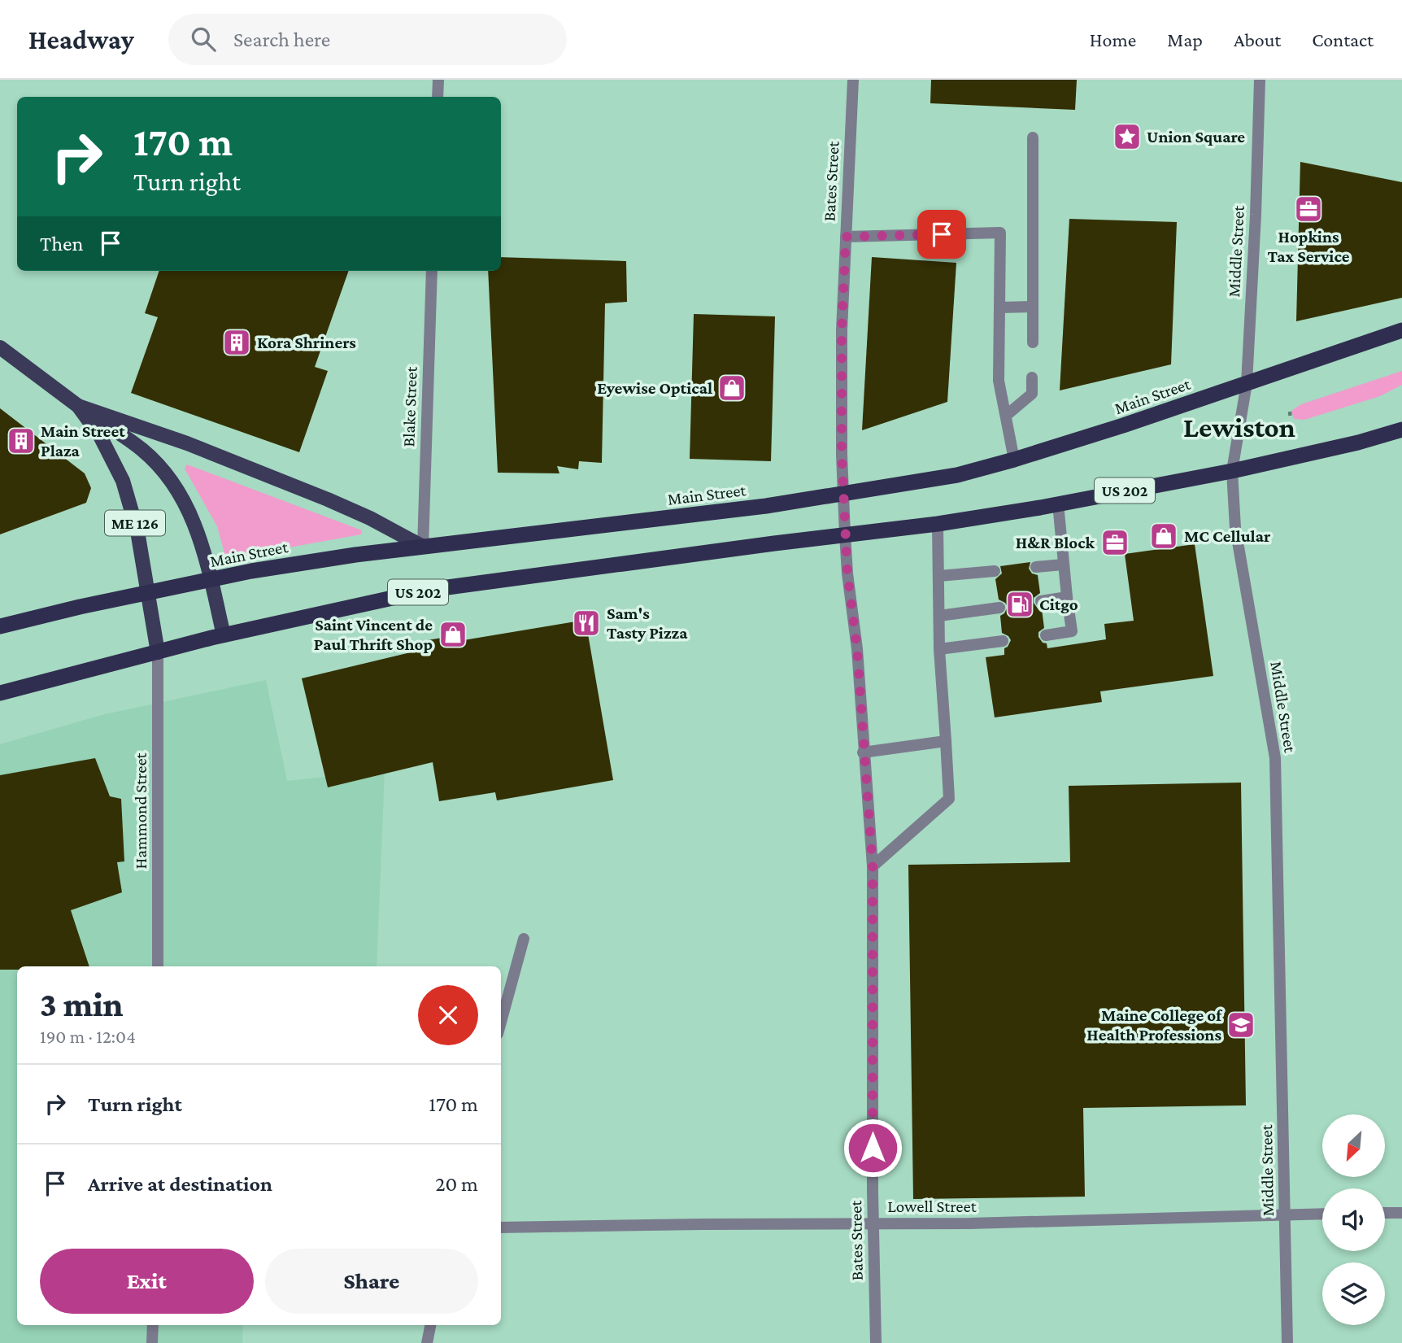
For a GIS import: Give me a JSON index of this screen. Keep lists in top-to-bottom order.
{
  "streets": {
    "highway": ["Main Street", "US 202"],
    "main road": ["ME 126"],
    "street": [
      "Bates Street",
      "Middle Street",
      "Blake Street",
      "Hammond Street",
      "Lowell Street"
    ]
  },
  "crossings": [
    ["Bates Street", "Main Street"],
    ["Bates Street", "US 202"],
    ["Bates Street", "Lowell Street"],
    ["Middle Street", "Main Street"],
    ["Middle Street", "US 202"],
    ["Middle Street", "Lowell Street"],
    ["Main Street", "Blake Street"],
    ["Main Street", "ME 126"],
    ["US 202", "ME 126"],
    ["US 202", "Hammond Street"],
    ["ME 126", "Hammond Street"]
  ],
  "districts": ["Lewiston"],
  "places": {
    "place": ["Union Square"],
    "office": ["Hopkins Tax Service", "H&R Block"],
    "building": ["Kora Shriners", "Main Street Plaza"],
    "shop": ["Eyewise Optical", "MC Cellular", "Saint Vincent de Paul Thrift Shop"],
    "fuel station": ["Citgo"],
    "restaurant": ["Sam's Tasty Pizza"],
    "school or university": ["Maine College of Health Professions"]
  },
  "north": "bottom left",
  "page": {
    "header": "Headway",
    "search": "Search here",
    "nav": [
      "Home",
      "Map",
      "About",
      "Contact"
    ],
    "turn": ["170 m", "Turn right"],
    "then": "Then",
    "heading": ["3 min", "190 m · 12:04"],
    "list": [
      {
        "name": "Turn right",
        "value": "170 m"
      },
      {
        "name": "Arrive at destination",
        "value": "20 m"
      }
    ],
    "buttons": ["Exit", "Share"]
  }
}
